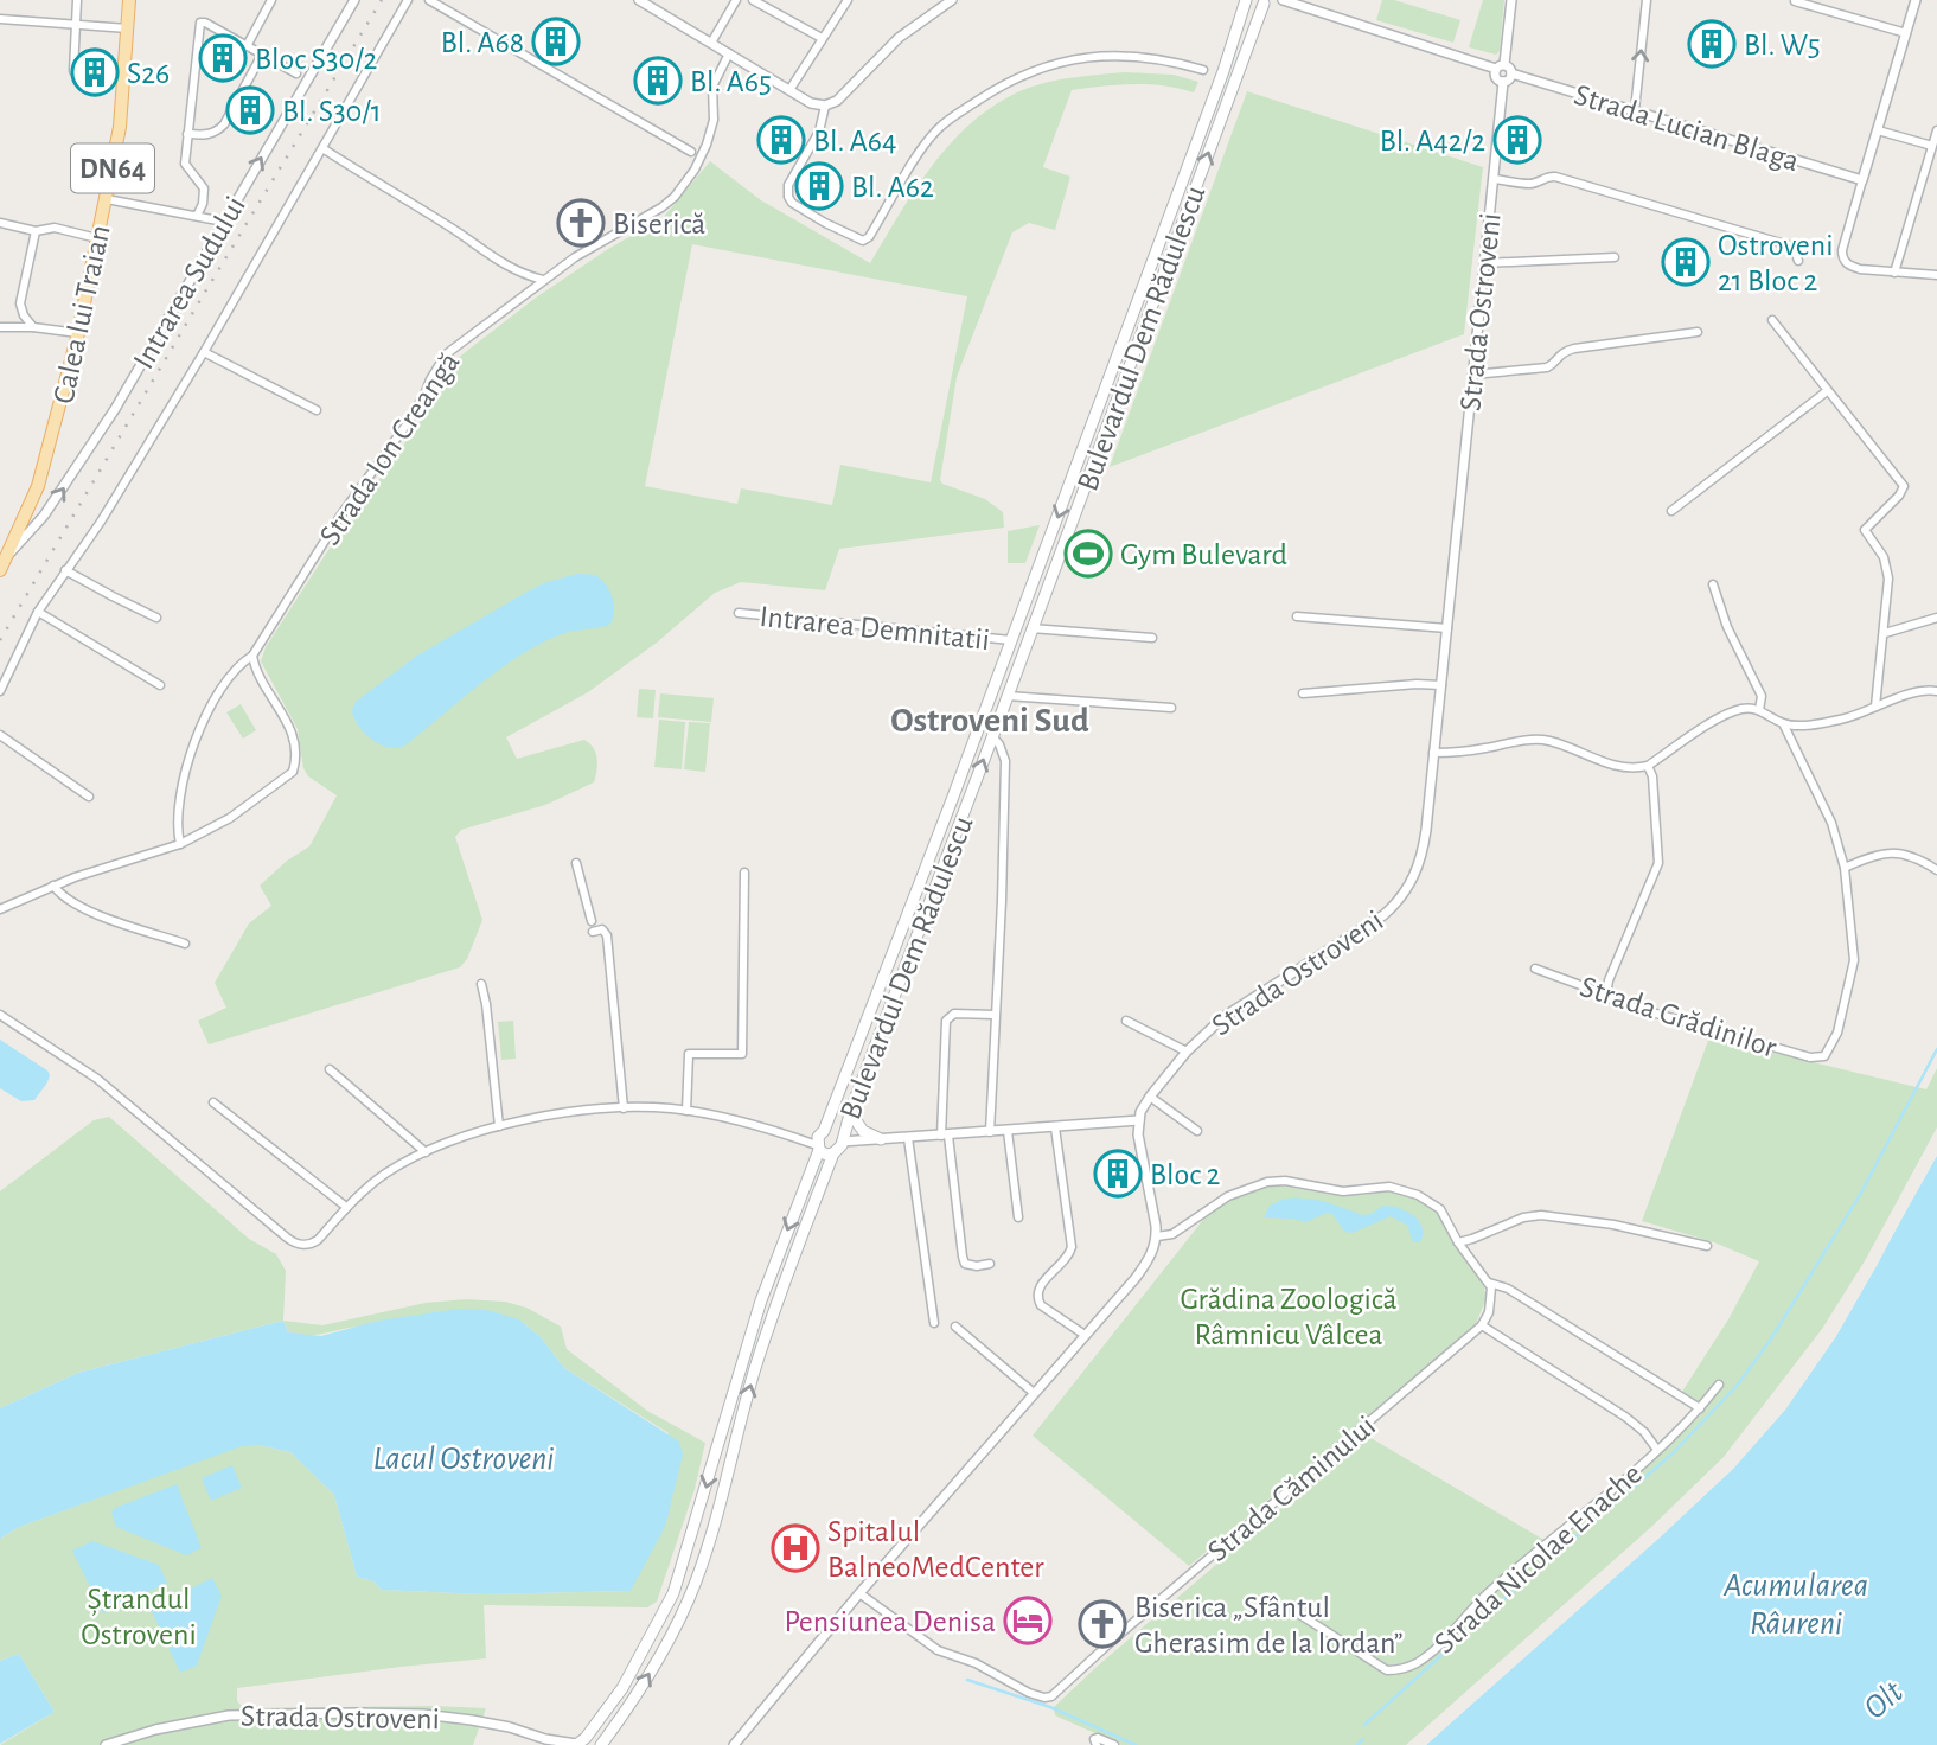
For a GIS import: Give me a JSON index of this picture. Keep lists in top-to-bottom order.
{
  "streets": {
    "main road": ["DN64", "Calea lui Traian", "Bulevardul Dem Rădulescu"],
    "street": [
      "Strada Lucian Blaga",
      "Intrarea Sudului",
      "Strada Ostroveni",
      "Strada Ion Creangă",
      "Intrarea Demnitatii",
      "Strada Grădinilor",
      "Strada Căminului",
      "Strada Nicolae Enache"
    ]
  },
  "crossings": [
    ["Strada Lucian Blaga", "Strada Ostroveni"],
    ["Intrarea Sudului", "Calea lui Traian"],
    ["Strada Ostroveni", "Bulevardul Dem Rădulescu"],
    ["Bulevardul Dem Rădulescu", "Intrarea Demnitatii"]
  ],
  "districts": ["Ostroveni Sud"],
  "water": ["Lacul Ostroveni", "Acumularea Râureni", "Olt"],
  "parks": ["Grădina Zoologică Râmnicu Vâlcea", "Ștrandul Ostroveni"],
  "places": {
    "building": [
      "Bl. A68",
      "Bl. W5",
      "Bloc S30/2",
      "S26",
      "Bl. A65",
      "Bl. S30/1",
      "Bl. A64",
      "Bl. A42/2",
      "Bl. A62",
      "Ostroveni 21 Bloc 2",
      "Bloc 2"
    ],
    "church": ["Biserică", "Biserica „Sfântul Gherasim de la Iordan”"],
    "sports": ["Gym Bulevard"],
    "hospital": ["Spitalul BalneoMedCenter"],
    "hotel": ["Pensiunea Denisa"]
  }
}
